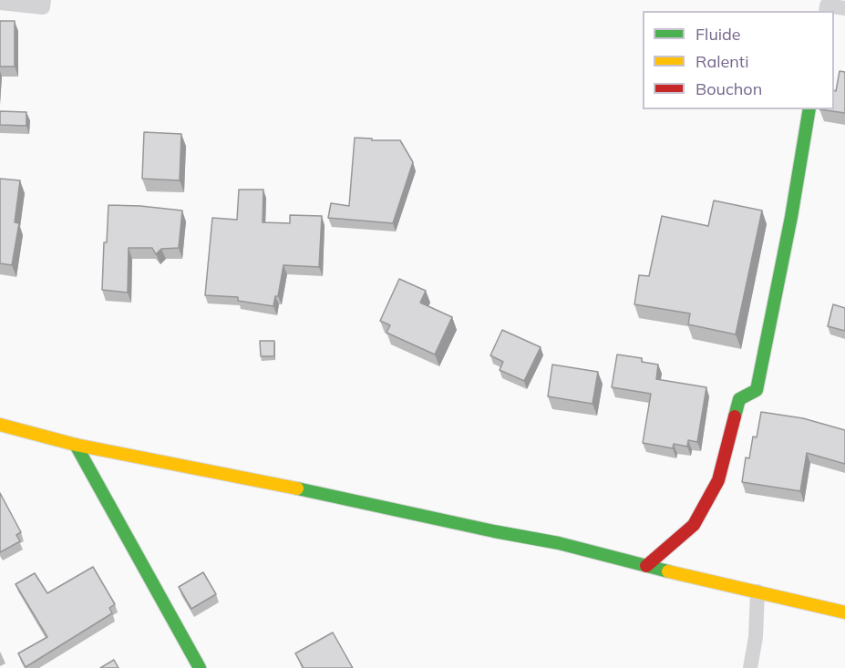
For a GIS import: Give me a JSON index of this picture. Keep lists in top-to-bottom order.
{
  "legend": ["Fluide", "Ralenti", "Bouchon"]
}
